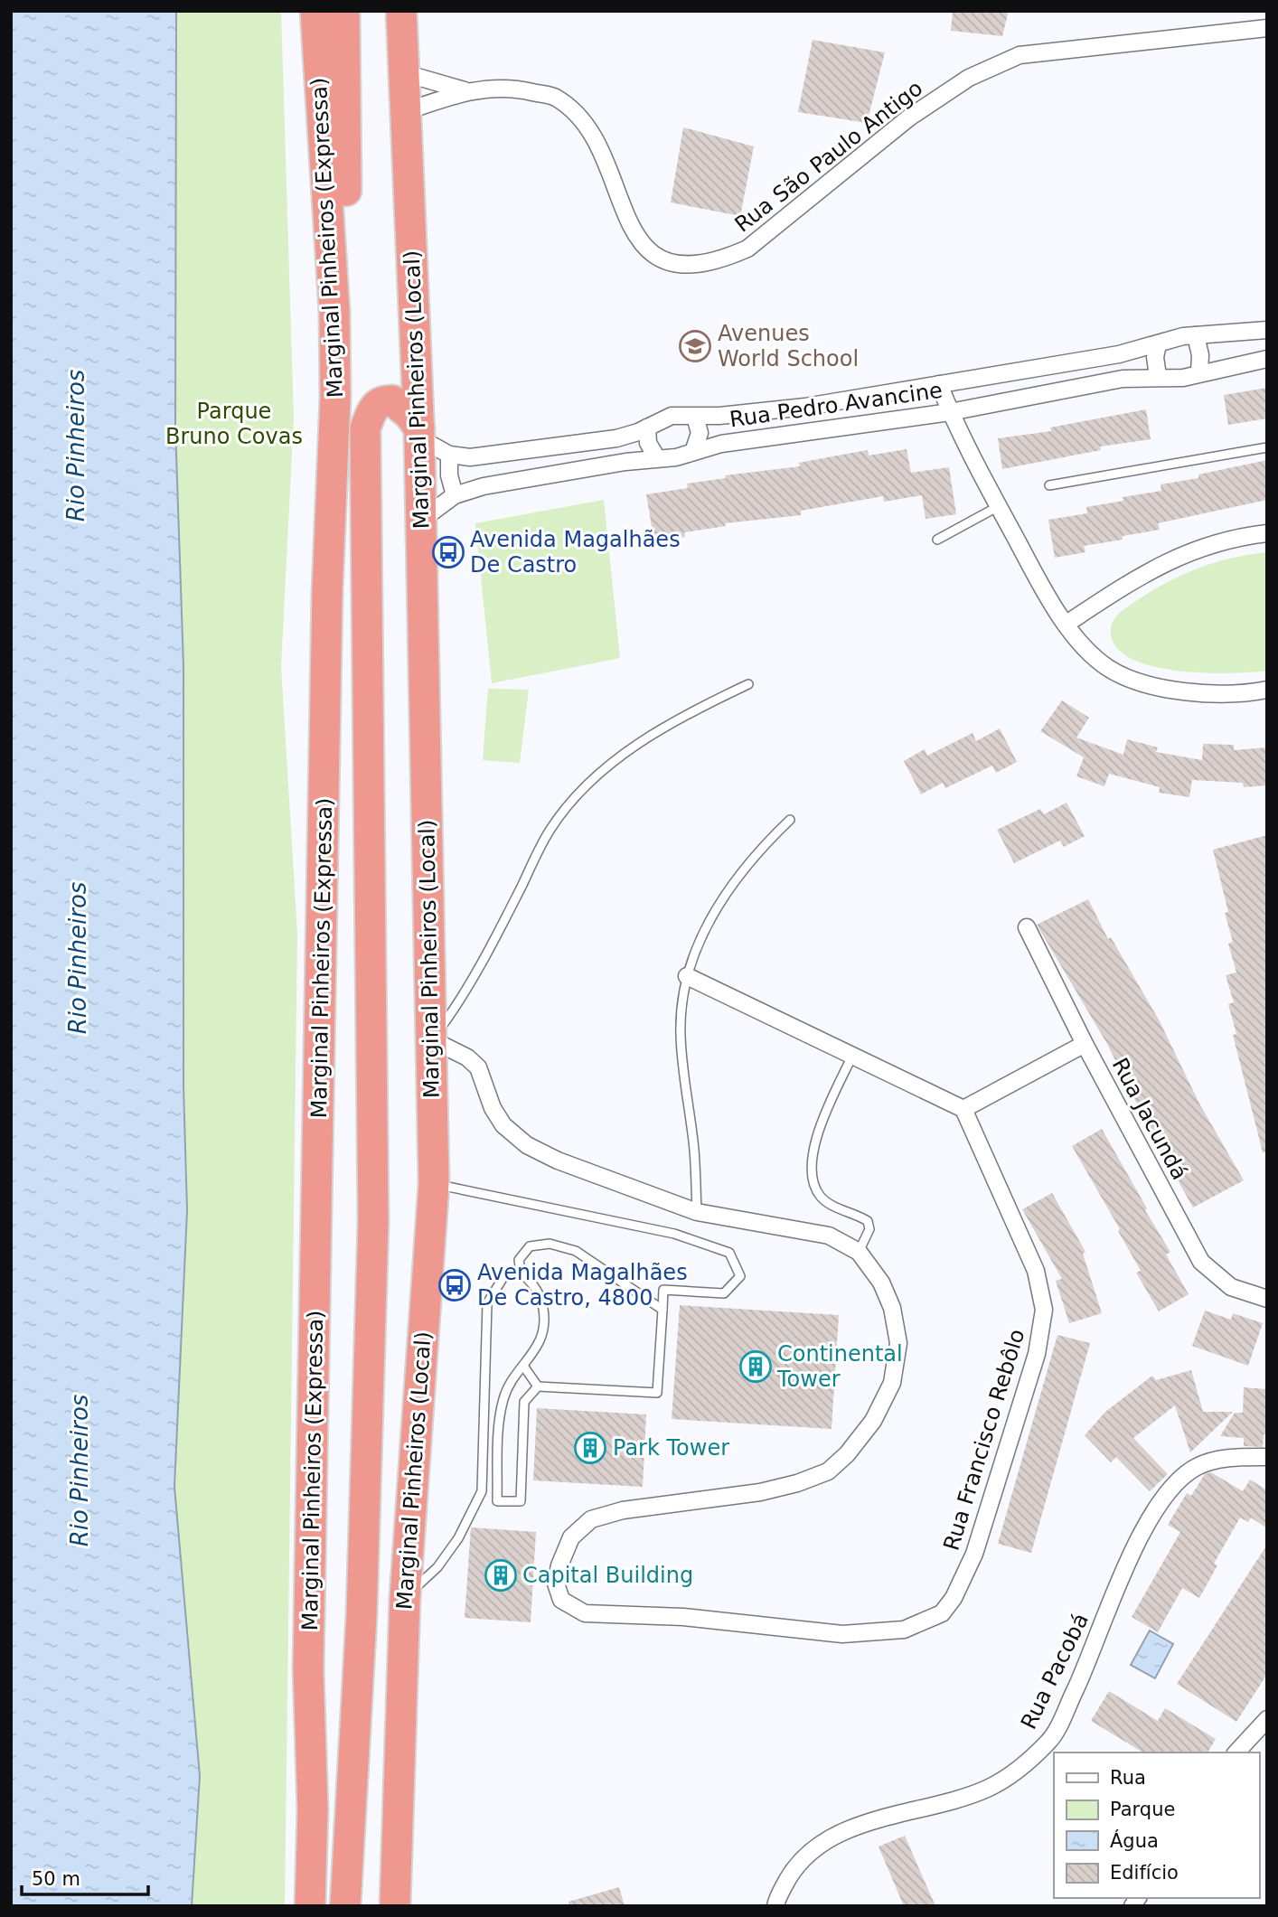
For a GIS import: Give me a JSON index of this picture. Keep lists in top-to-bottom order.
{
  "streets": {
    "highway": ["Marginal Pinheiros (Expressa)", "Marginal Pinheiros (Local)"],
    "street": [
      "Rua São Paulo Antigo",
      "Rua Pedro Avancine",
      "Rua Jacundá",
      "Rua Francisco Rebôlo",
      "Rua Pacobá"
    ]
  },
  "crossings": [
    ["Marginal Pinheiros (Local)", "Rua Pedro Avancine"]
  ],
  "water": ["Rio Pinheiros"],
  "parks": ["Parque Bruno Covas"],
  "places": {
    "school or university": ["Avenues World School"],
    "bus stop": ["Avenida Magalhães De Castro", "Avenida Magalhães De Castro, 4800"],
    "building": ["Continental Tower", "Park Tower", "Capital Building"]
  },
  "legend": [
    "Rua",
    "Parque",
    "Água",
    "Edifício"
  ],
  "scale_bar": "50 m"
}
